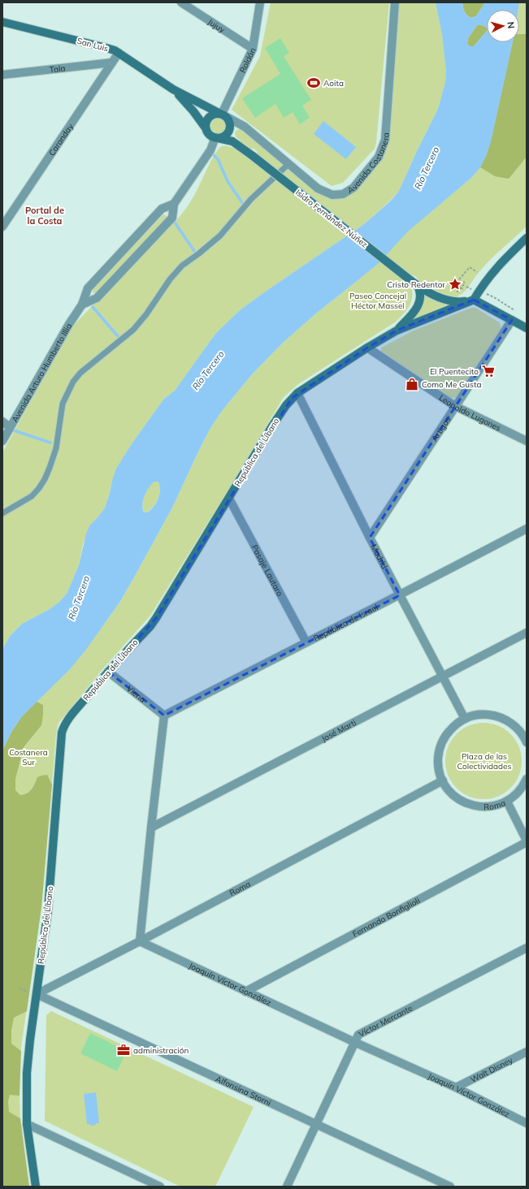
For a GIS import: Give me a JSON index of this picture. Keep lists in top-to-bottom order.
{
  "streets": {
    "street": [
      "Jujuy",
      "San Luis",
      "Roldán",
      "Tala",
      "Caranday",
      "Avenida Costanera",
      "Isidro Fernández Núñez",
      "Avenida Arturo Humberto Illia",
      "Leopoldo Lugones",
      "Artigas",
      "República del Líbano",
      "Madrid",
      "Pasaje Lautaro",
      "República de Israel",
      "Viena",
      "José Marti",
      "Roma",
      "Fernando Bonfiglioli",
      "Joaquín Víctor González",
      "Víctor Mercante",
      "Walt Disney",
      "Alfonsina Storni"
    ]
  },
  "crossings": [
    ["Jujuy", "Roldán"],
    ["San Luis", "Roldán"],
    ["San Luis", "Caranday"],
    ["San Luis", "Avenida Costanera"],
    ["San Luis", "Avenida Arturo Humberto Illia"],
    ["Roldán", "Avenida Costanera"],
    ["Roldán", "Avenida Arturo Humberto Illia"],
    ["Tala", "Caranday"],
    ["Avenida Costanera", "Avenida Arturo Humberto Illia"],
    ["Leopoldo Lugones", "Artigas"],
    ["Leopoldo Lugones", "República del Líbano"],
    ["Artigas", "Madrid"],
    ["República del Líbano", "Madrid"],
    ["República del Líbano", "Pasaje Lautaro"],
    ["República del Líbano", "Viena"],
    ["República del Líbano", "Roma"],
    ["República del Líbano", "Alfonsina Storni"],
    ["Madrid", "República de Israel"],
    ["Madrid", "José Marti"],
    ["Madrid", "Roma"],
    ["Pasaje Lautaro", "República de Israel"],
    ["República de Israel", "Viena"],
    ["Roma", "Joaquín Víctor González"],
    ["Roma", "Alfonsina Storni"],
    ["Fernando Bonfiglioli", "Joaquín Víctor González"],
    ["Joaquín Víctor González", "Víctor Mercante"],
    ["Joaquín Víctor González", "Walt Disney"],
    ["Víctor Mercante", "Alfonsina Storni"]
  ],
  "districts": ["Portal de la Costa"],
  "water": ["Río Tercero"],
  "parks": ["Paseo Concejal Héctor Massel", "Costanera Sur", "Plaza de las Colectividades"],
  "places": {
    "sports": ["Aoita"],
    "place": ["Cristo Redentor"],
    "supermarket": ["El Puentecito"],
    "shop": ["Como Me Gusta"],
    "office": ["administración"]
  },
  "north": "right"
}
